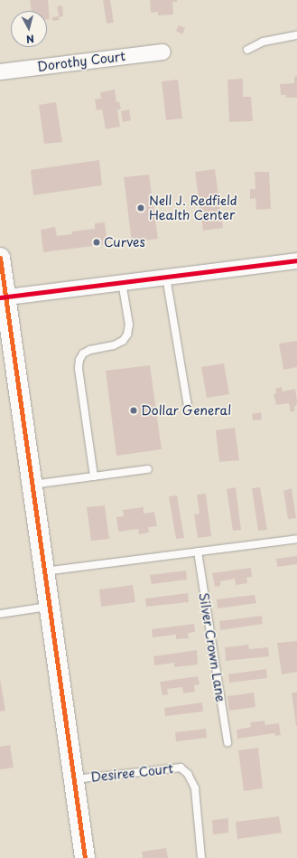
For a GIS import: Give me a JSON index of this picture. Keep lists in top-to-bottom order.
{
  "streets": {
    "street": ["Dorothy Court"],
    "lane": ["Silver Crown Lane", "Desiree Court"]
  },
  "places": ["Nell J. Redfield Health Center", "Curves", "Dollar General"],
  "north": "bottom"
}
